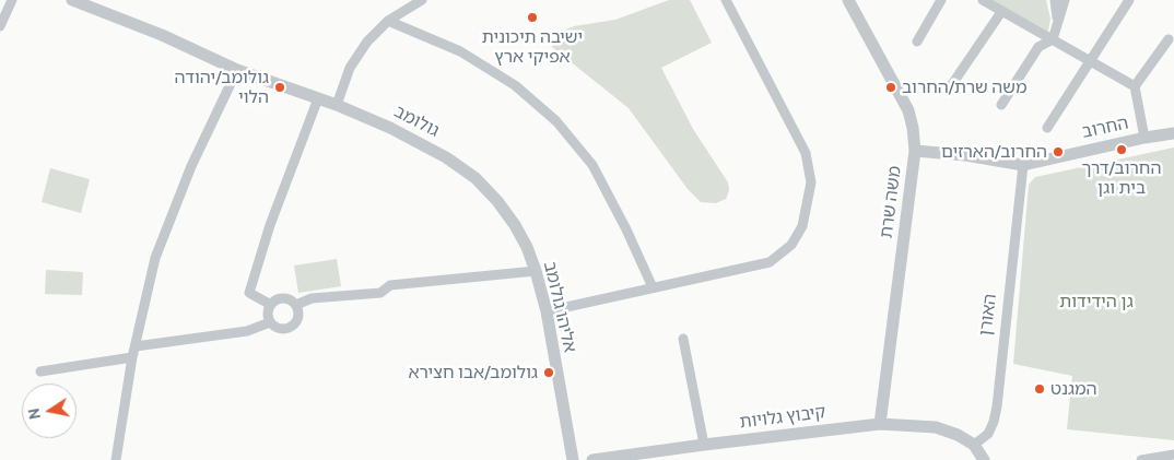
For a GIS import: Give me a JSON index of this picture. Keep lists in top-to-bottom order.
{
  "streets": {
    "street": [
      "גולומב",
      "החרוב",
      "משה שרת",
      "אליהו גולומב",
      "האורן",
      "קיבוץ גלויות"
    ]
  },
  "crossings": [
    ["גולומב", "אליהו גולומב"],
    ["החרוב", "משה שרת"],
    ["החרוב", "האורן"],
    ["משה שרת", "קיבוץ גלויות"],
    ["האורן", "קיבוץ גלויות"]
  ],
  "parks": ["גן הידידות"],
  "places": [
    "ישיבה תיכונית אפיקי ארץ",
    "גולומב/יהודה הלוי",
    "משה שרת/החרוב",
    "החרוב/דרך בית וגן",
    "החרוב/הארזים",
    "גולומב/אבו חצירא",
    "המגנט"
  ],
  "north": "left"
}
